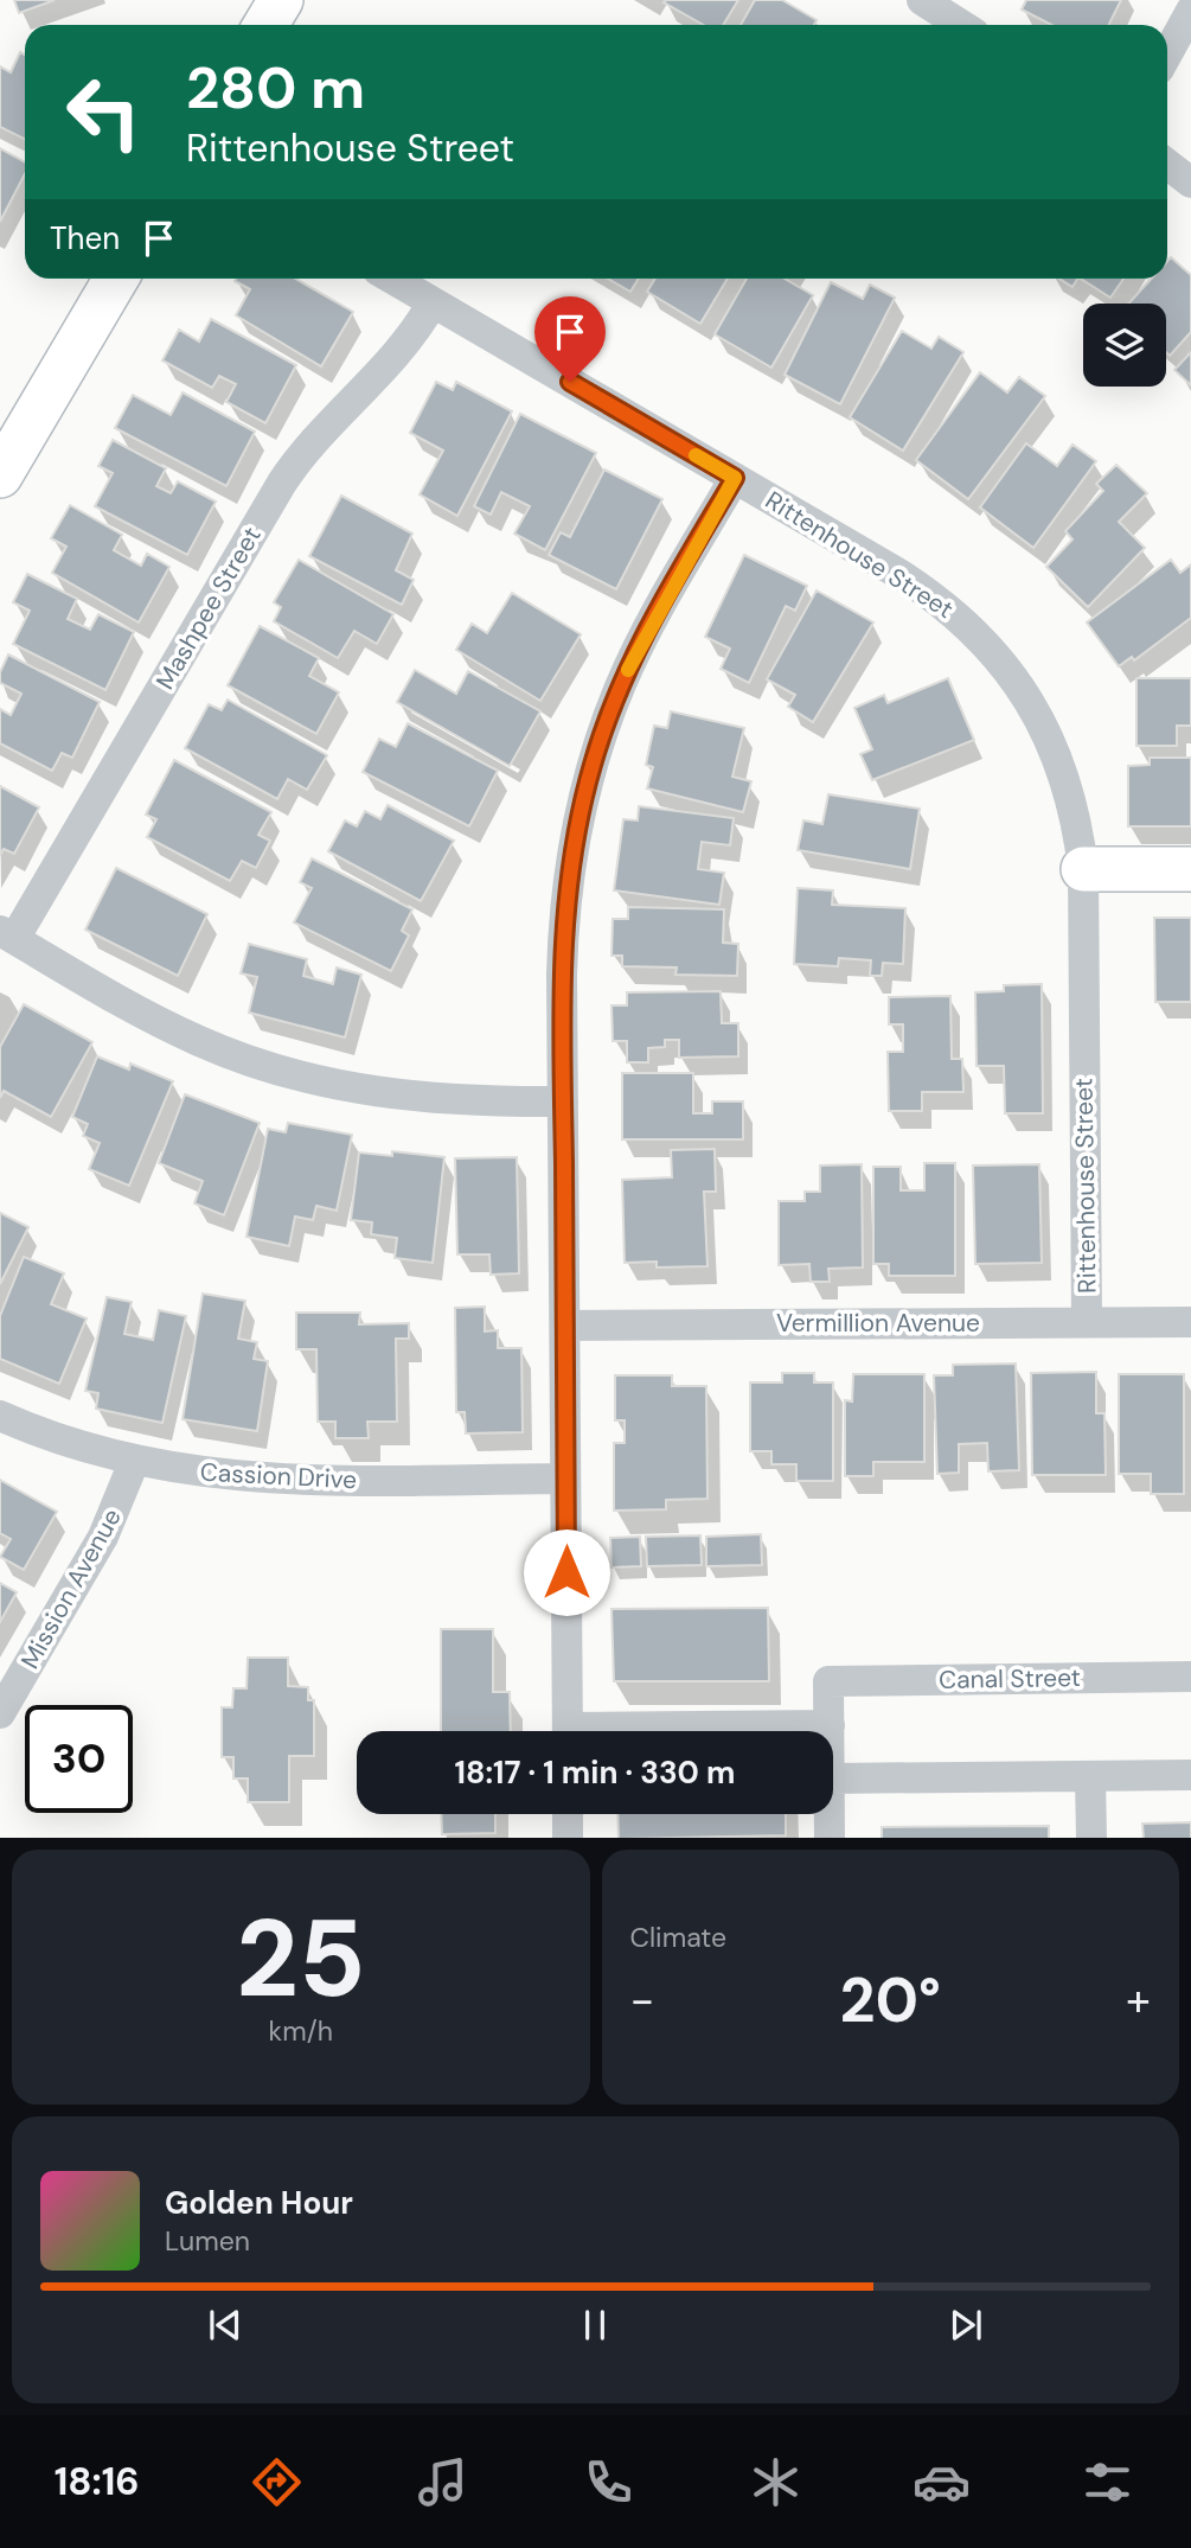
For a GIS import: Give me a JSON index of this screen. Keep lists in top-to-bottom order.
{
  "streets": {
    "street": [
      "Rittenhouse Street",
      "Mashpee Street",
      "Vermillion Avenue",
      "Cassion Drive",
      "Mission Avenue",
      "Canal Street"
    ]
  },
  "crossings": [
    ["Rittenhouse Street", "Mashpee Street"],
    ["Rittenhouse Street", "Vermillion Avenue"],
    ["Cassion Drive", "Mission Avenue"]
  ],
  "page": {
    "turn": ["280 m", "Rittenhouse Street"],
    "then": "Then",
    "limit": "30",
    "trip": "18:17 · 1 min · 330 m",
    "tile": [
      ["25", "km/h"],
      "Climate"
    ],
    "heat": ["−", "20°", "+"],
    "song": ["Golden Hour", "Lumen"],
    "tabs": "18:16"
  }
}
